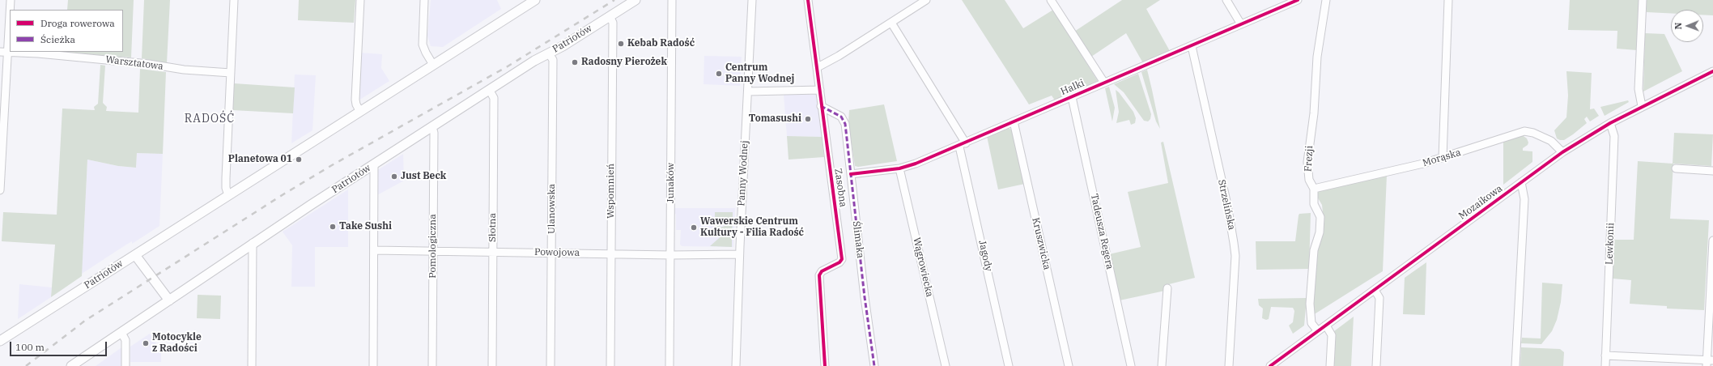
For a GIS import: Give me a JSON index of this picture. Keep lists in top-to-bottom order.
{
  "streets": {
    "main road": ["Patriotów"],
    "street": [
      "Warsztatowa",
      "Halki",
      "Morąska",
      "Frezji",
      "Panny Wodnej",
      "Junaków",
      "Zasobna",
      "Wspomnień",
      "Mozaikowa",
      "Strzelińska",
      "Ulanowska",
      "Słotna",
      "Tadeusza Regera",
      "Ślimaka",
      "Kruszwicka",
      "Lewkonii",
      "Pomologiczna",
      "Powojowa",
      "Jagody",
      "Wągrowiecka"
    ]
  },
  "crossings": [
    ["Patriotów", "Wspomnień"],
    ["Patriotów", "Ulanowska"],
    ["Patriotów", "Słotna"],
    ["Patriotów", "Pomologiczna"],
    ["Halki", "Strzelińska"],
    ["Halki", "Tadeusza Regera"],
    ["Halki", "Ślimaka"],
    ["Halki", "Kruszwicka"],
    ["Halki", "Jagody"],
    ["Halki", "Wągrowiecka"],
    ["Morąska", "Frezji"],
    ["Morąska", "Mozaikowa"],
    ["Frezji", "Mozaikowa"],
    ["Panny Wodnej", "Powojowa"],
    ["Junaków", "Powojowa"],
    ["Zasobna", "Ślimaka"],
    ["Wspomnień", "Powojowa"],
    ["Mozaikowa", "Lewkonii"],
    ["Ulanowska", "Powojowa"],
    ["Słotna", "Powojowa"],
    ["Pomologiczna", "Powojowa"]
  ],
  "districts": ["RADOŚĆ"],
  "places": [
    "Kebab Radość",
    "Radosny Pierożek",
    "Centrum Panny Wodnej",
    "Tomasushi",
    "Planetowa 01",
    "Just Beck",
    "Take Sushi",
    "Wawerskie Centrum Kultury - Filia Radość",
    "Motocykle z Radości"
  ],
  "legend": ["Droga rowerowa", "Ścieżka"],
  "scale_bar": "100 m",
  "north": "left"
}
